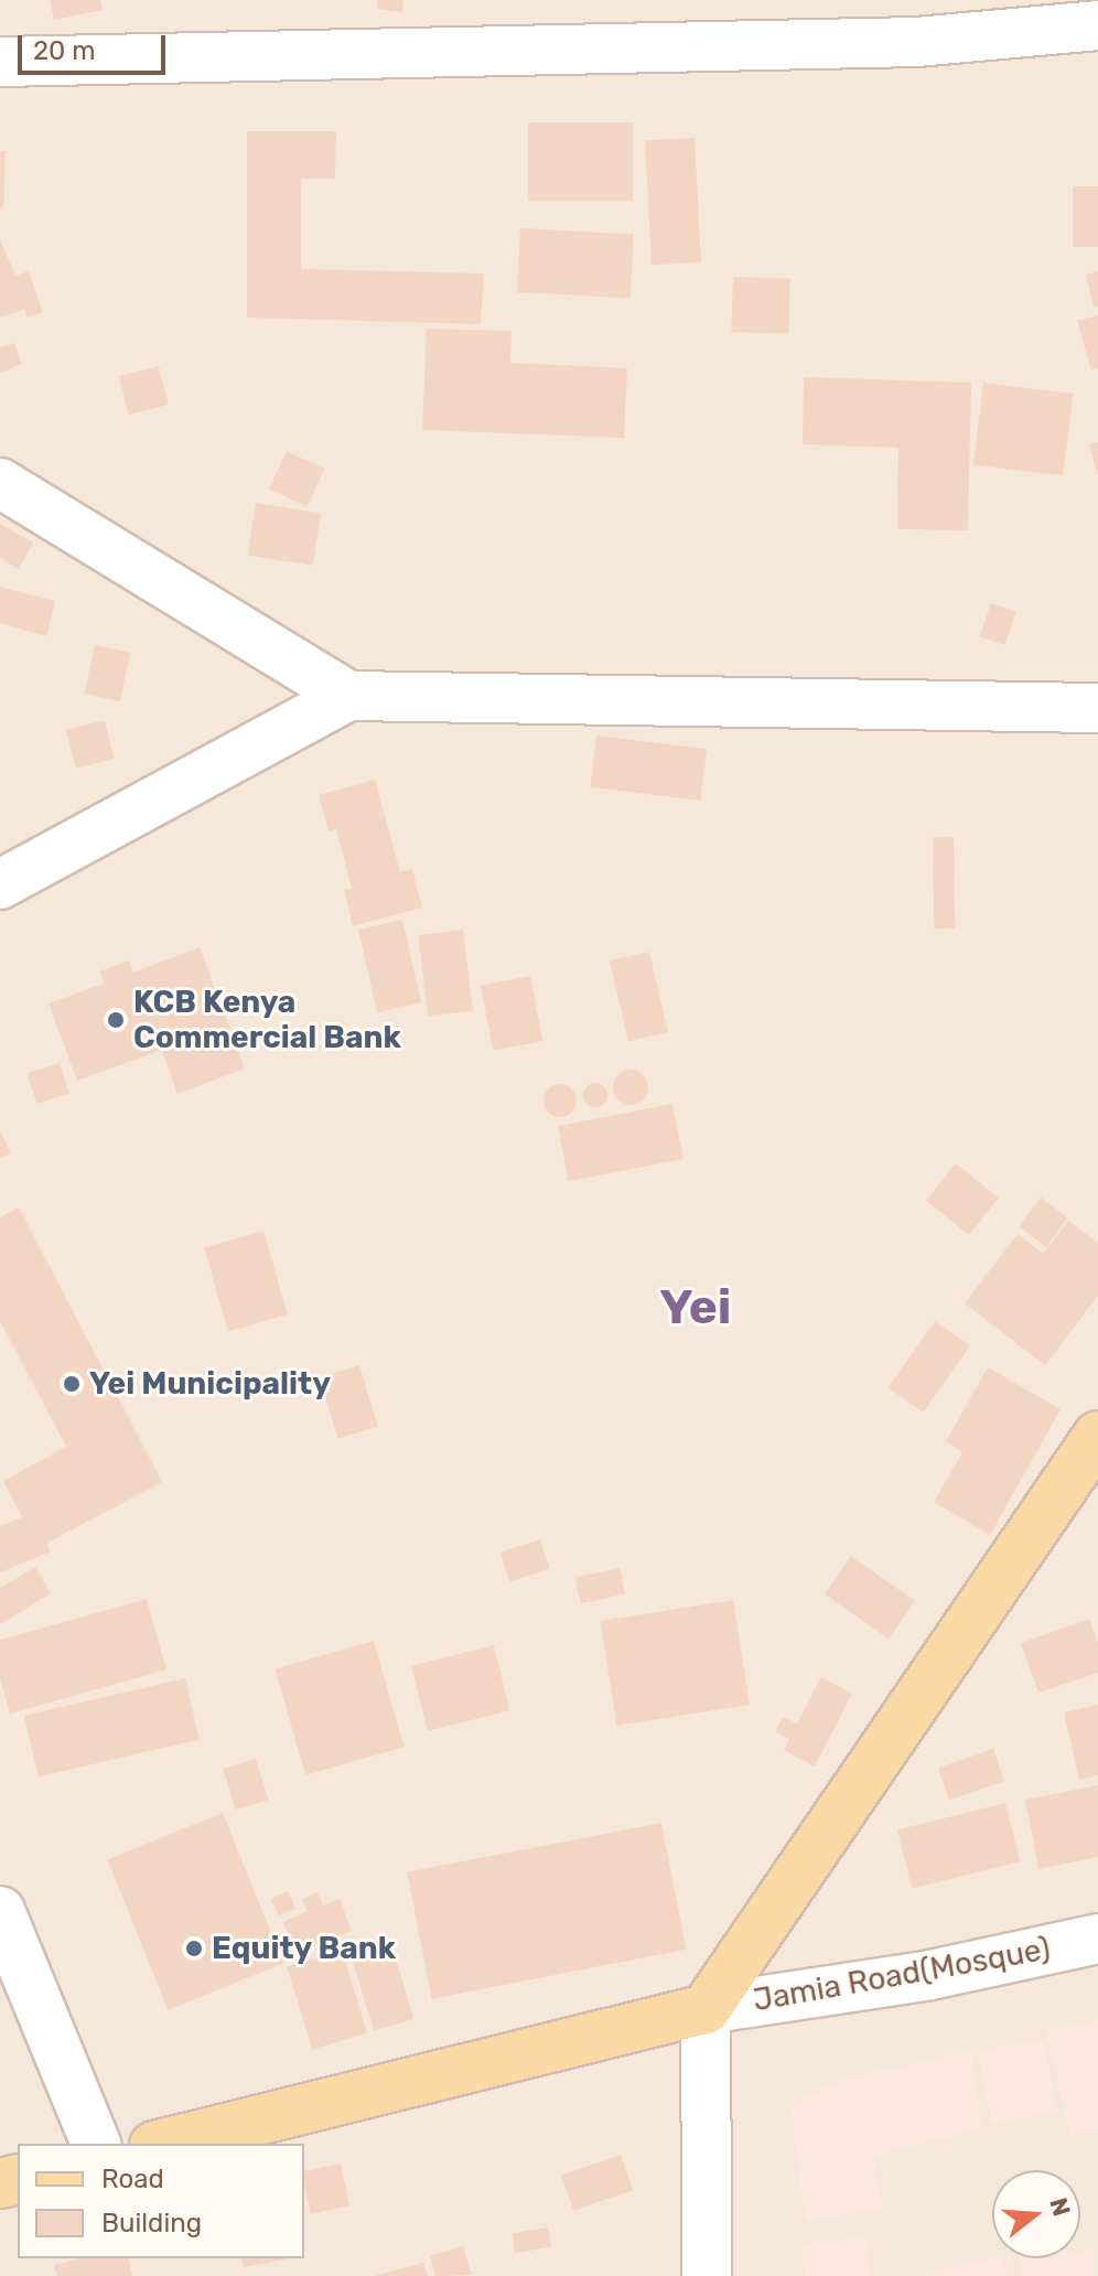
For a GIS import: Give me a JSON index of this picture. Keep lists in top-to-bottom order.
{
  "streets": {
    "street": ["Jamia Road(Mosque)"]
  },
  "districts": ["Yei"],
  "places": ["KCB Kenya Commercial Bank", "Yei Municipality", "Equity Bank"],
  "legend": ["Road", "Building"],
  "scale_bar": "20 m",
  "north": "right"
}
